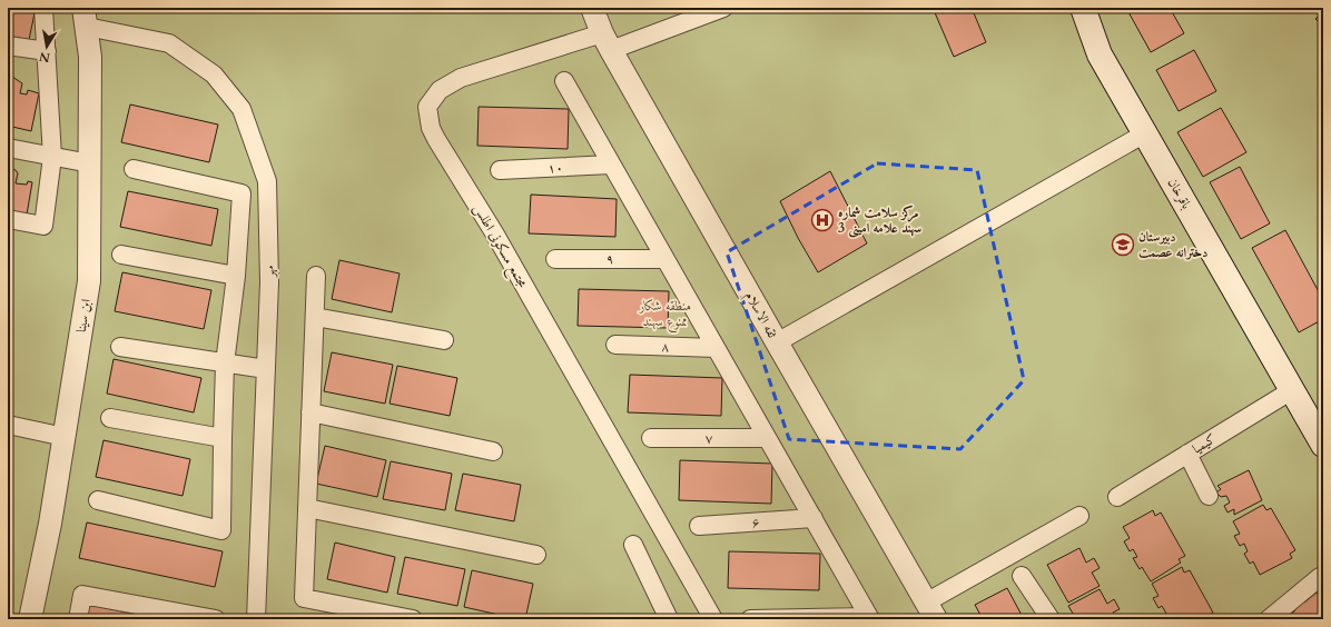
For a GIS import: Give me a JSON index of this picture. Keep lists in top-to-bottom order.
{
  "streets": {
    "main road": ["باقرخان"],
    "street": [
      "۱۰",
      "مجتمع مسکونی اطلس",
      "۹",
      "مهر",
      "ثقه الاسلام",
      "ابن سینا",
      "۸",
      "۷",
      "کیمیا",
      "۶"
    ]
  },
  "crossings": [
    ["باقرخان", "کیمیا"],
    ["مجتمع مسکونی اطلس", "ثقه الاسلام"],
    ["مهر", "ابن سینا"]
  ],
  "parks": ["منطقه شکار ممنوع سهند"],
  "places": {
    "hospital": ["مرکز سلامت شماره 3 سهند علامه امینی"],
    "school or university": ["دبیرستان دخترانه عصمت"]
  },
  "north": "bottom"
}
